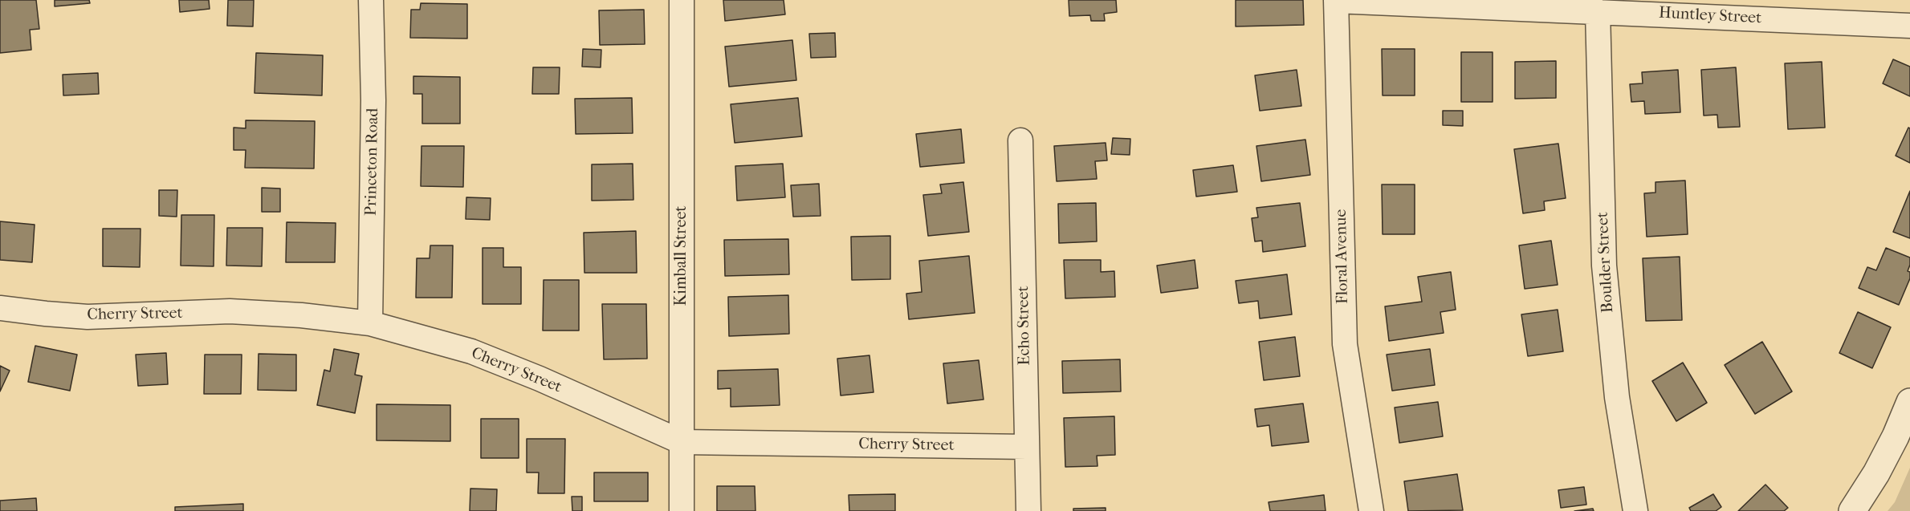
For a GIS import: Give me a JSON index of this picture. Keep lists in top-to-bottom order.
{
  "streets": {
    "street": [
      "Huntley Street",
      "Princeton Road",
      "Kimball Street",
      "Floral Avenue",
      "Boulder Street",
      "Cherry Street",
      "Echo Street"
    ]
  },
  "crossings": [
    ["Huntley Street", "Floral Avenue"],
    ["Huntley Street", "Boulder Street"],
    ["Princeton Road", "Cherry Street"],
    ["Kimball Street", "Cherry Street"],
    ["Cherry Street", "Echo Street"]
  ]
}
